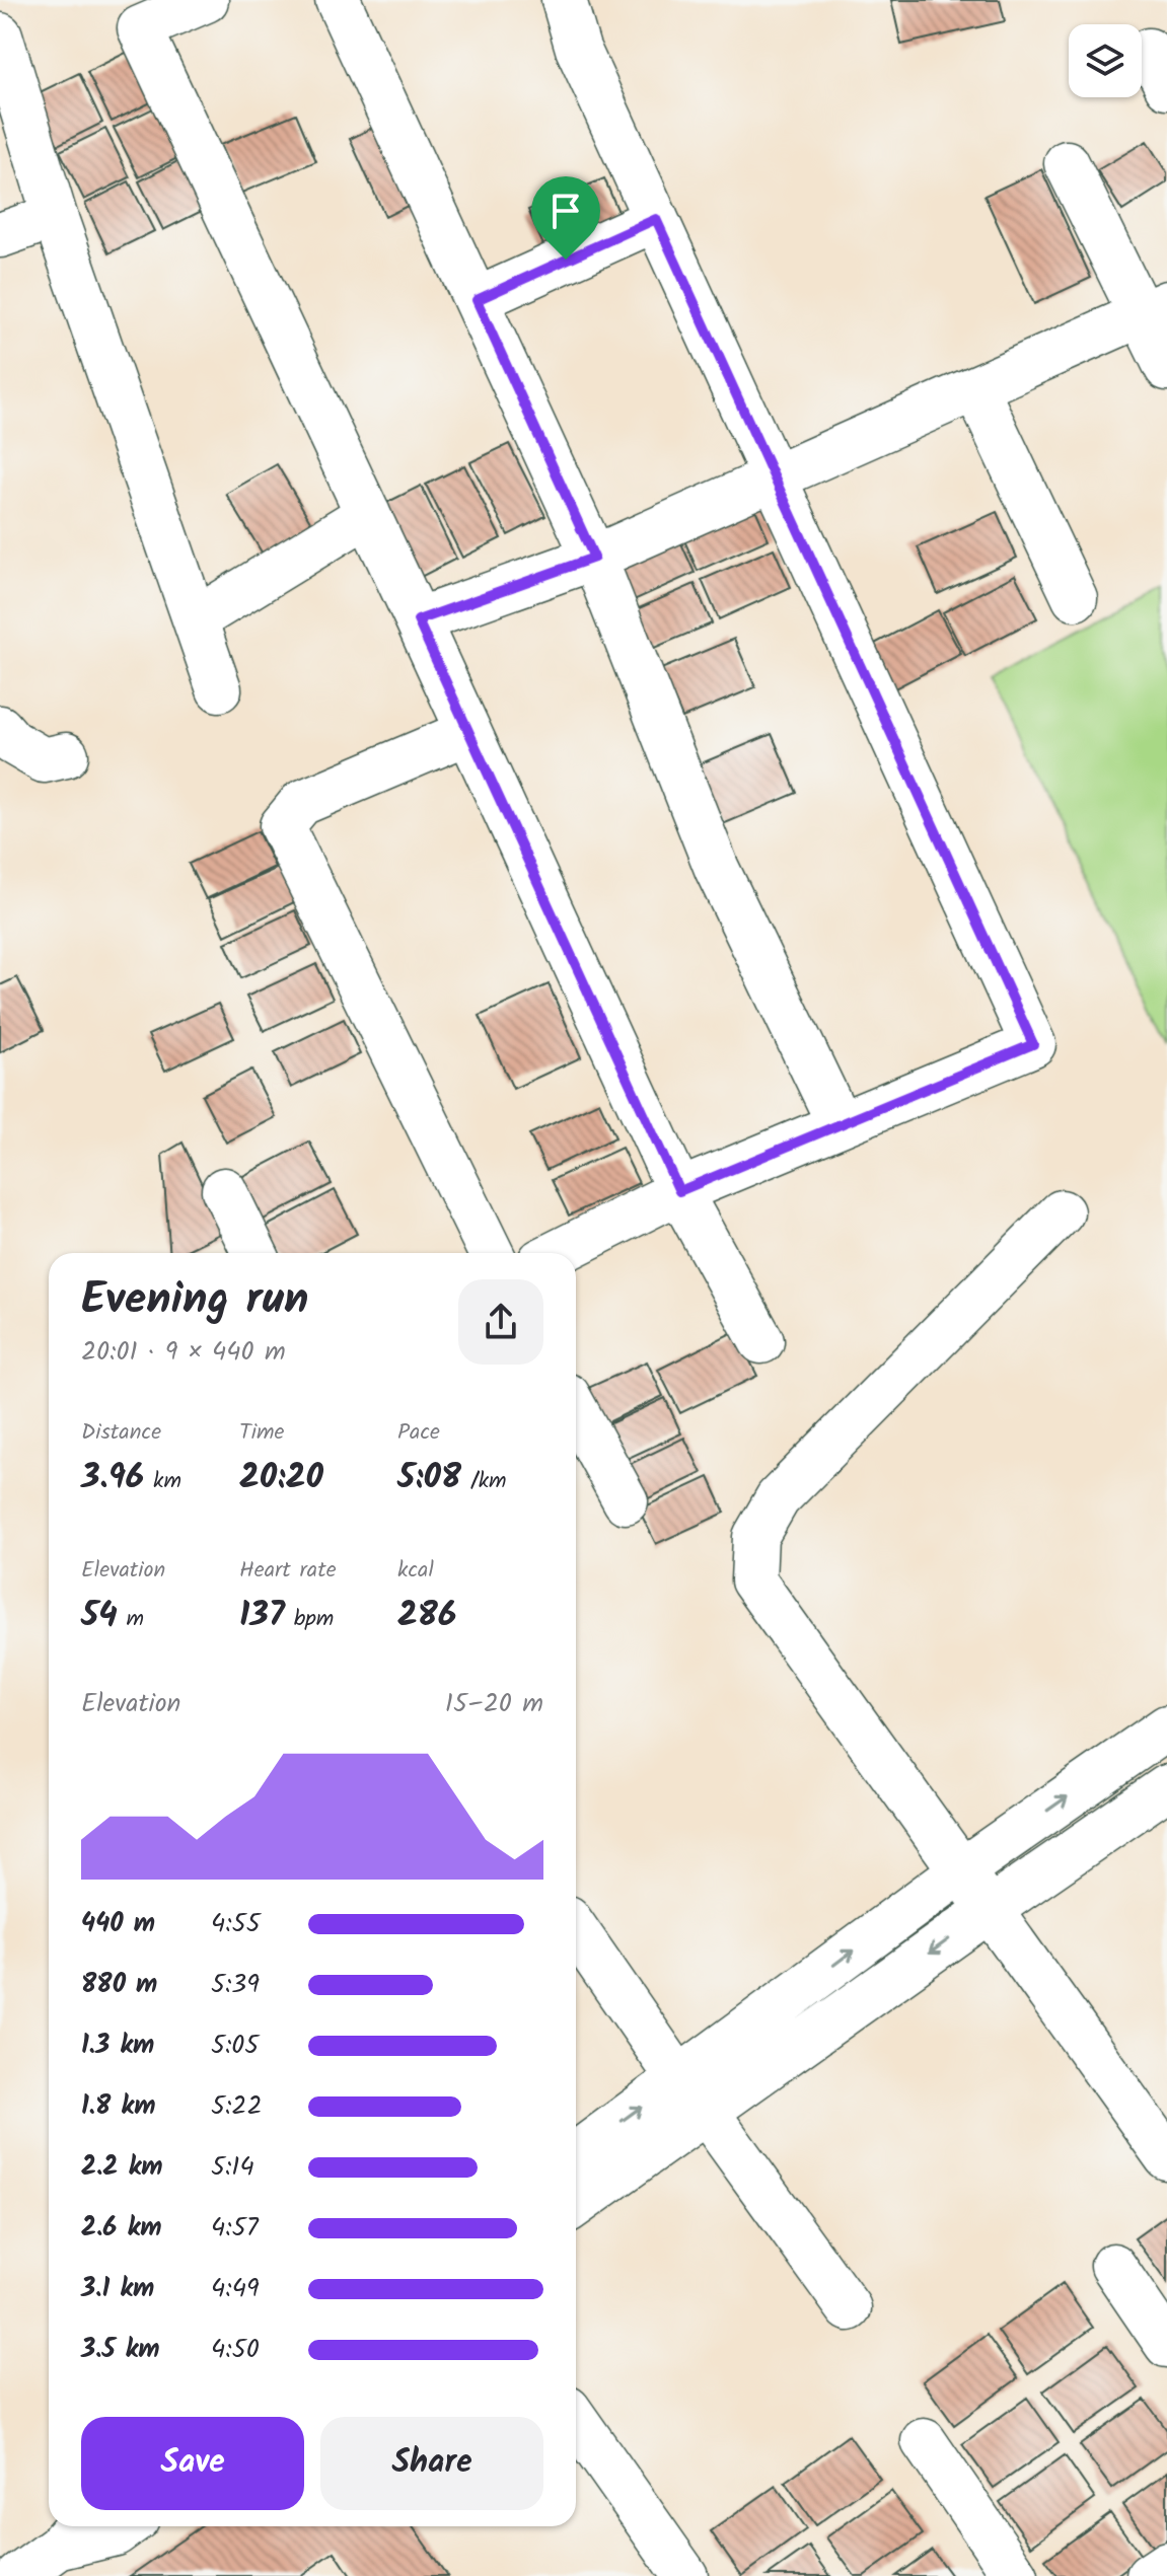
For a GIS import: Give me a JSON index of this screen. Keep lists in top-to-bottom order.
{
  "page": {
    "heading": ["Evening run", "20:01 · 9 × 440 m"],
    "stats": [
      ["Distance", "3.96 km"],
      ["Time", "20:20"],
      ["Pace", "5:08 /km"],
      ["Elevation", "54 m"],
      ["Heart rate", "137 bpm"],
      ["kcal", "286"]
    ],
    "chart": ["Elevation", "15–20 m"],
    "list": [
      {
        "name": "440 m",
        "note": "4:55"
      },
      {
        "name": "880 m",
        "note": "5:39"
      },
      {
        "name": "1.3 km",
        "note": "5:05"
      },
      {
        "name": "1.8 km",
        "note": "5:22"
      },
      {
        "name": "2.2 km",
        "note": "5:14"
      },
      {
        "name": "2.6 km",
        "note": "4:57"
      },
      {
        "name": "3.1 km",
        "note": "4:49"
      },
      {
        "name": "3.5 km",
        "note": "4:50"
      }
    ],
    "buttons": ["Save", "Share"]
  }
}
